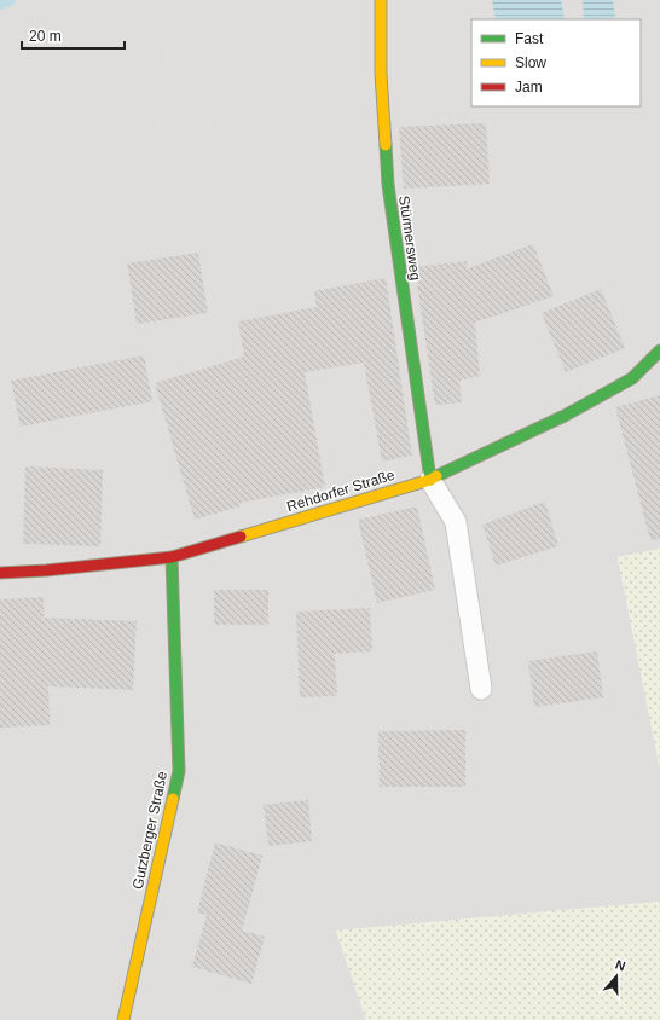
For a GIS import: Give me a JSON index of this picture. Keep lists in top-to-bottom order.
{
  "streets": {
    "street": ["Stürmersweg", "Rehdorfer Straße", "Gutzberger Straße"]
  },
  "crossings": [
    ["Stürmersweg", "Rehdorfer Straße"],
    ["Rehdorfer Straße", "Gutzberger Straße"]
  ],
  "legend": ["Fast", "Slow", "Jam"],
  "scale_bar": "20 m",
  "north": "top"
}
